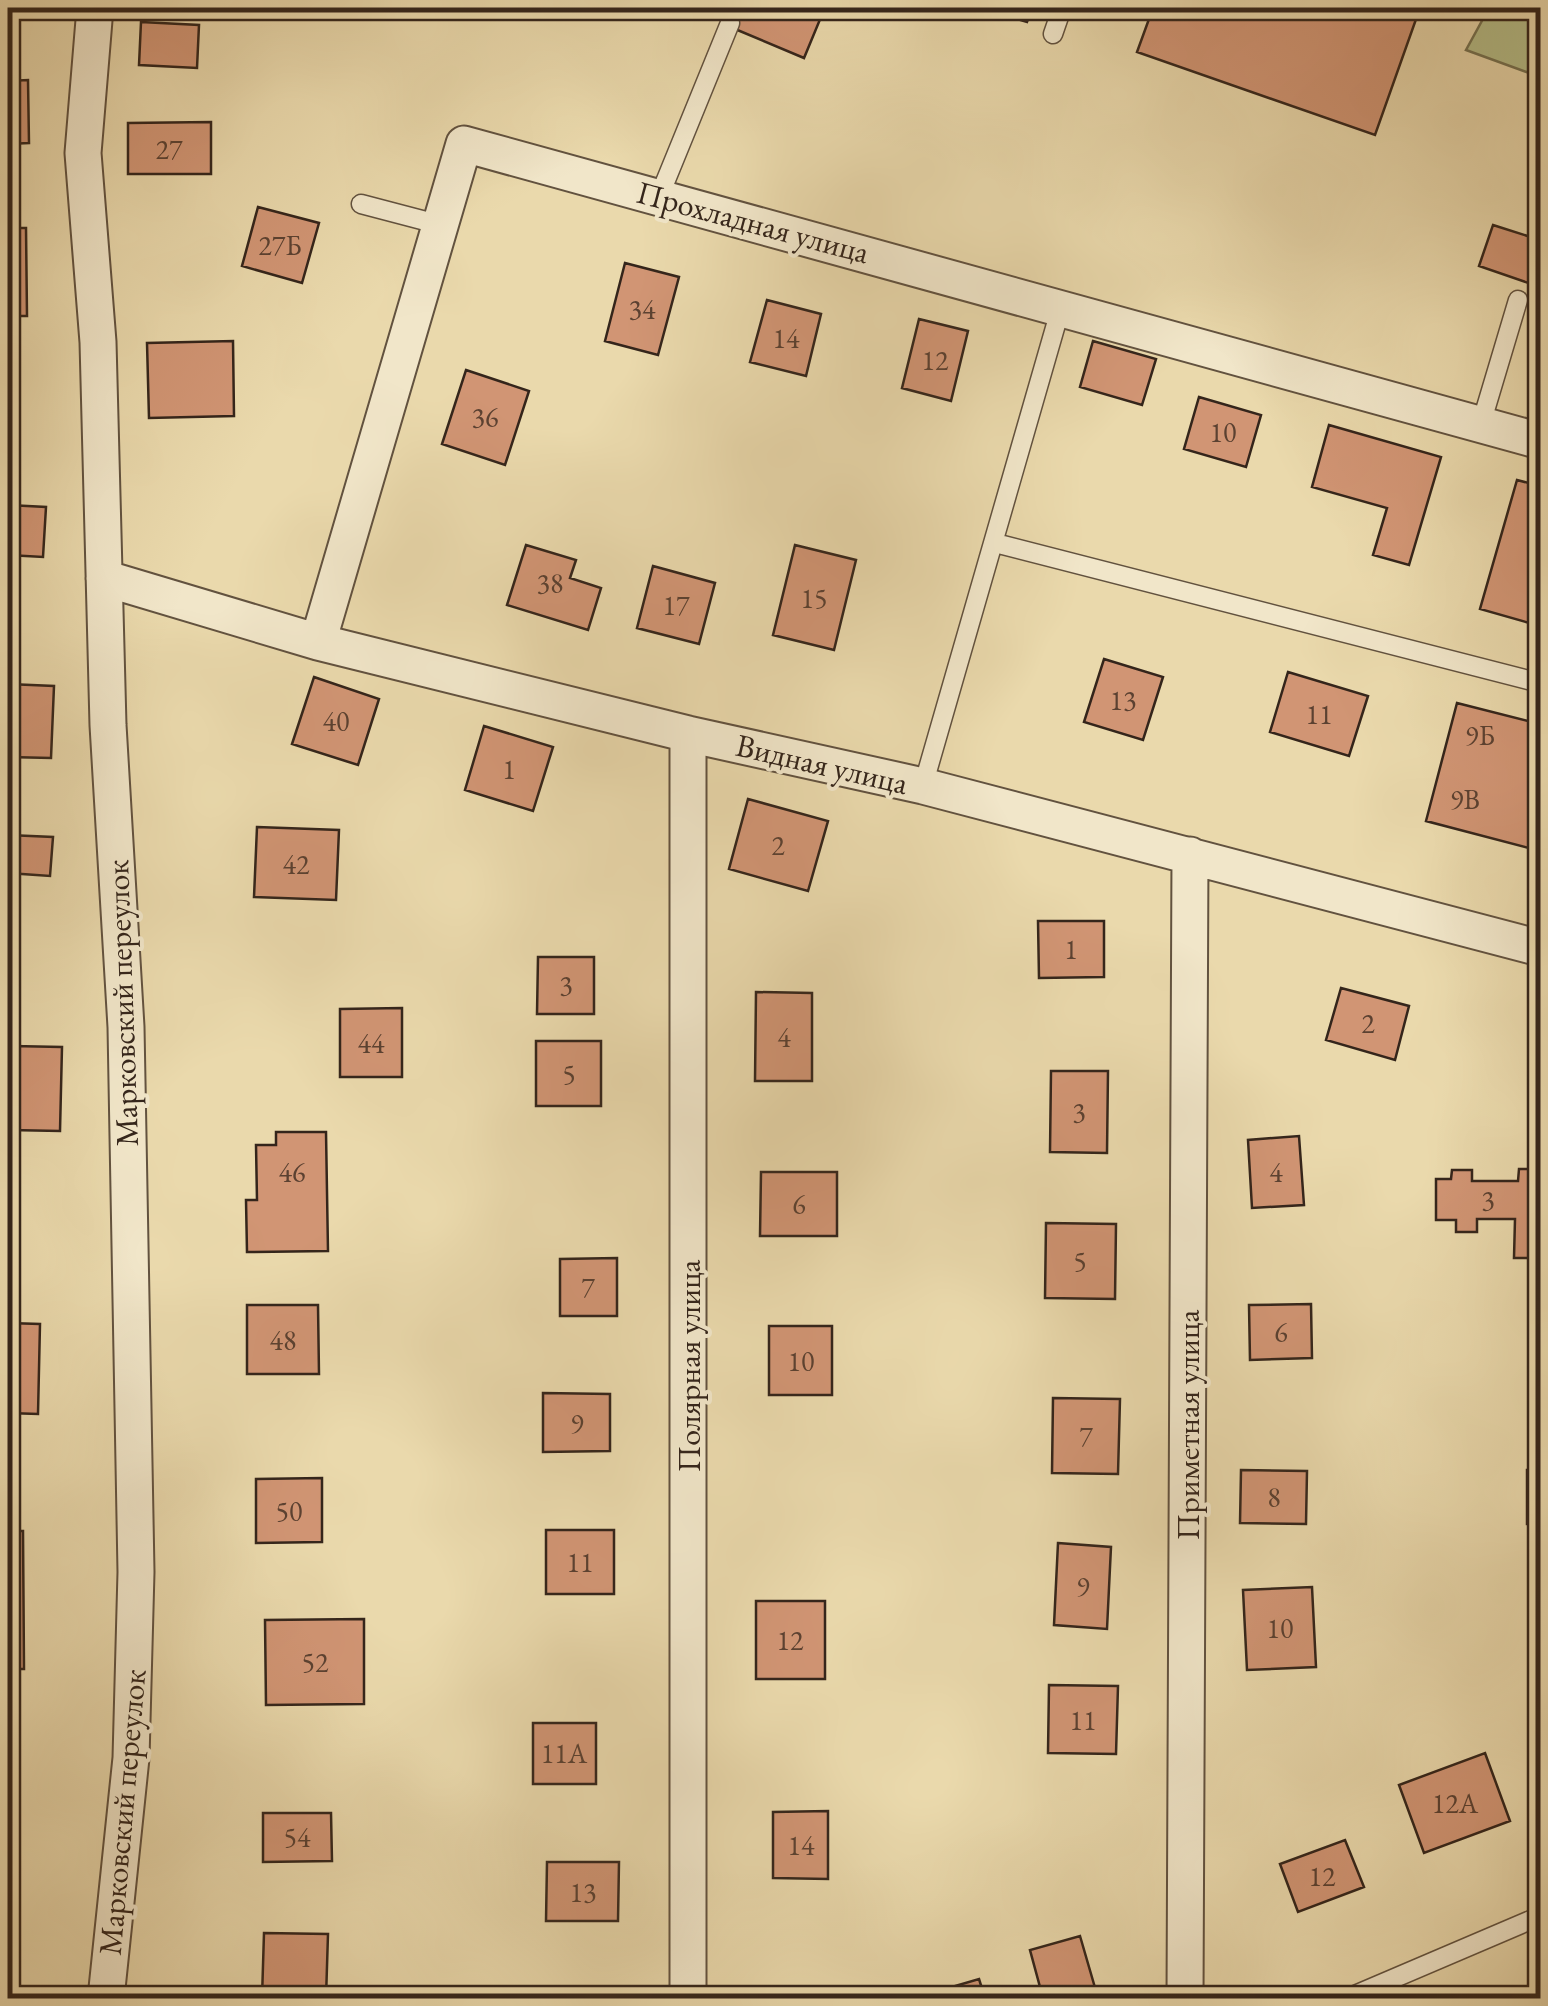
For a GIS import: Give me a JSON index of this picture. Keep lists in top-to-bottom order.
{
  "streets": {
    "street": [
      "Прохладная улица",
      "Видная улица",
      "Марковский переулок",
      "Полярная улица",
      "Приметная улица"
    ]
  },
  "crossings": [
    ["Прохладная улица", "Видная улица"],
    ["Видная улица", "Марковский переулок"],
    ["Видная улица", "Полярная улица"],
    ["Видная улица", "Приметная улица"]
  ],
  "house_numbers": [
    "27",
    "27Б",
    "34",
    "14",
    "12",
    "36",
    "10",
    "38",
    "15",
    "17",
    "13",
    "11",
    "40",
    "9Б",
    "1",
    "9В",
    "2",
    "42",
    "1",
    "3",
    "2",
    "4",
    "44",
    "5",
    "3",
    "46",
    "4",
    "3",
    "6",
    "5",
    "7",
    "6",
    "48",
    "10",
    "9",
    "7",
    "8",
    "50",
    "11",
    "9",
    "10",
    "12",
    "52",
    "11",
    "11А",
    "12А",
    "54",
    "14",
    "12",
    "13"
  ]
}
